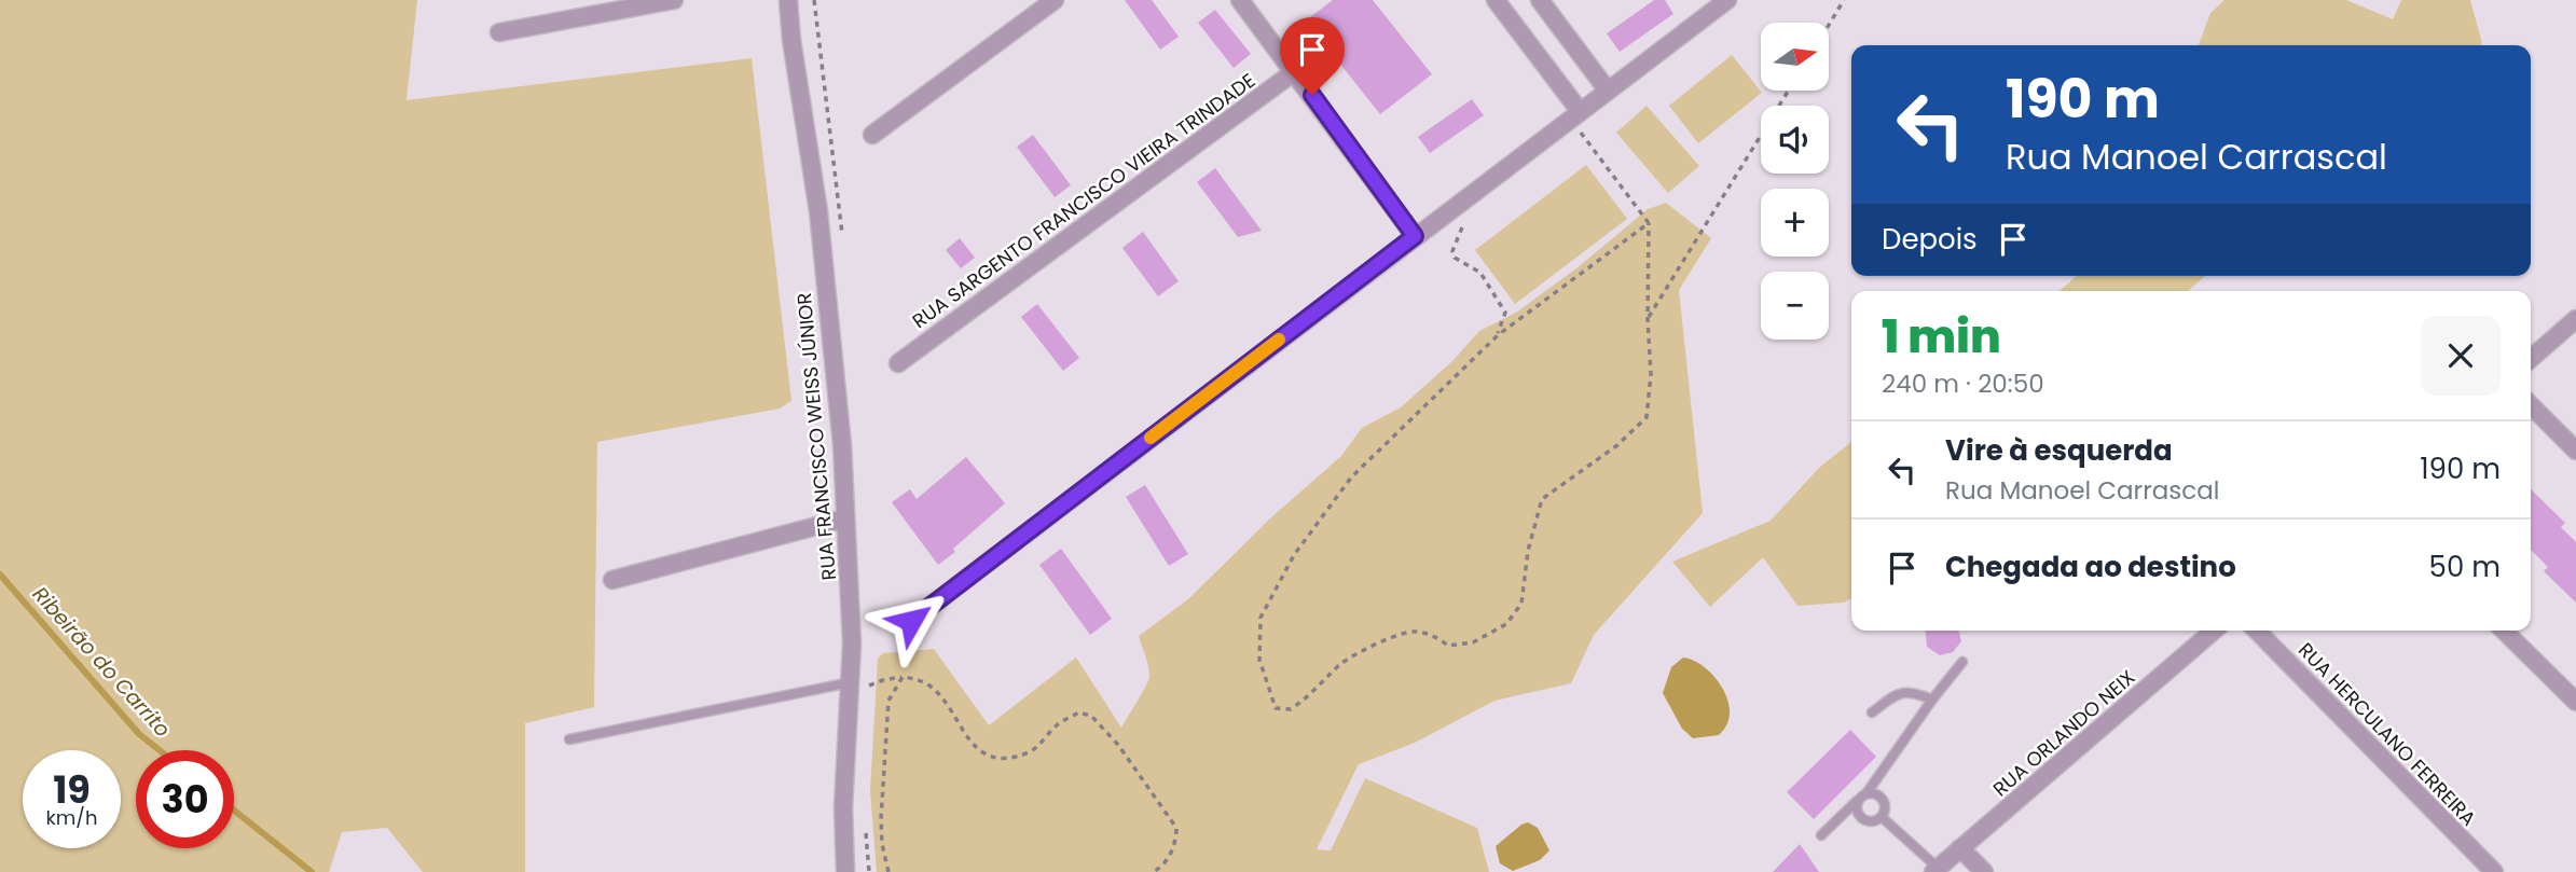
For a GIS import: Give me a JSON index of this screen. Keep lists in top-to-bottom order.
{
  "streets": {
    "street": [
      "RUA SARGENTO FRANCISCO VIEIRA TRINDADE",
      "RUA FRANCISCO WEISS JÚNIOR",
      "RUA ORLANDO NEIX",
      "RUA HERCULANO FERREIRA"
    ]
  },
  "water": ["Ribeirão do Carrito"],
  "north": "right",
  "page": {
    "map_buttons": ["+", "−"],
    "turn": ["190 m", "Rua Manoel Carrascal"],
    "then": "Depois",
    "heading": ["1 min", "240 m · 20:50"],
    "list": [
      {
        "name": "Vire à esquerda",
        "note": "Rua Manoel Carrascal",
        "value": "190 m"
      },
      {
        "name": "Chegada ao destino",
        "value": "50 m"
      }
    ],
    "speed": "19 km/h",
    "limit": "30"
  }
}
